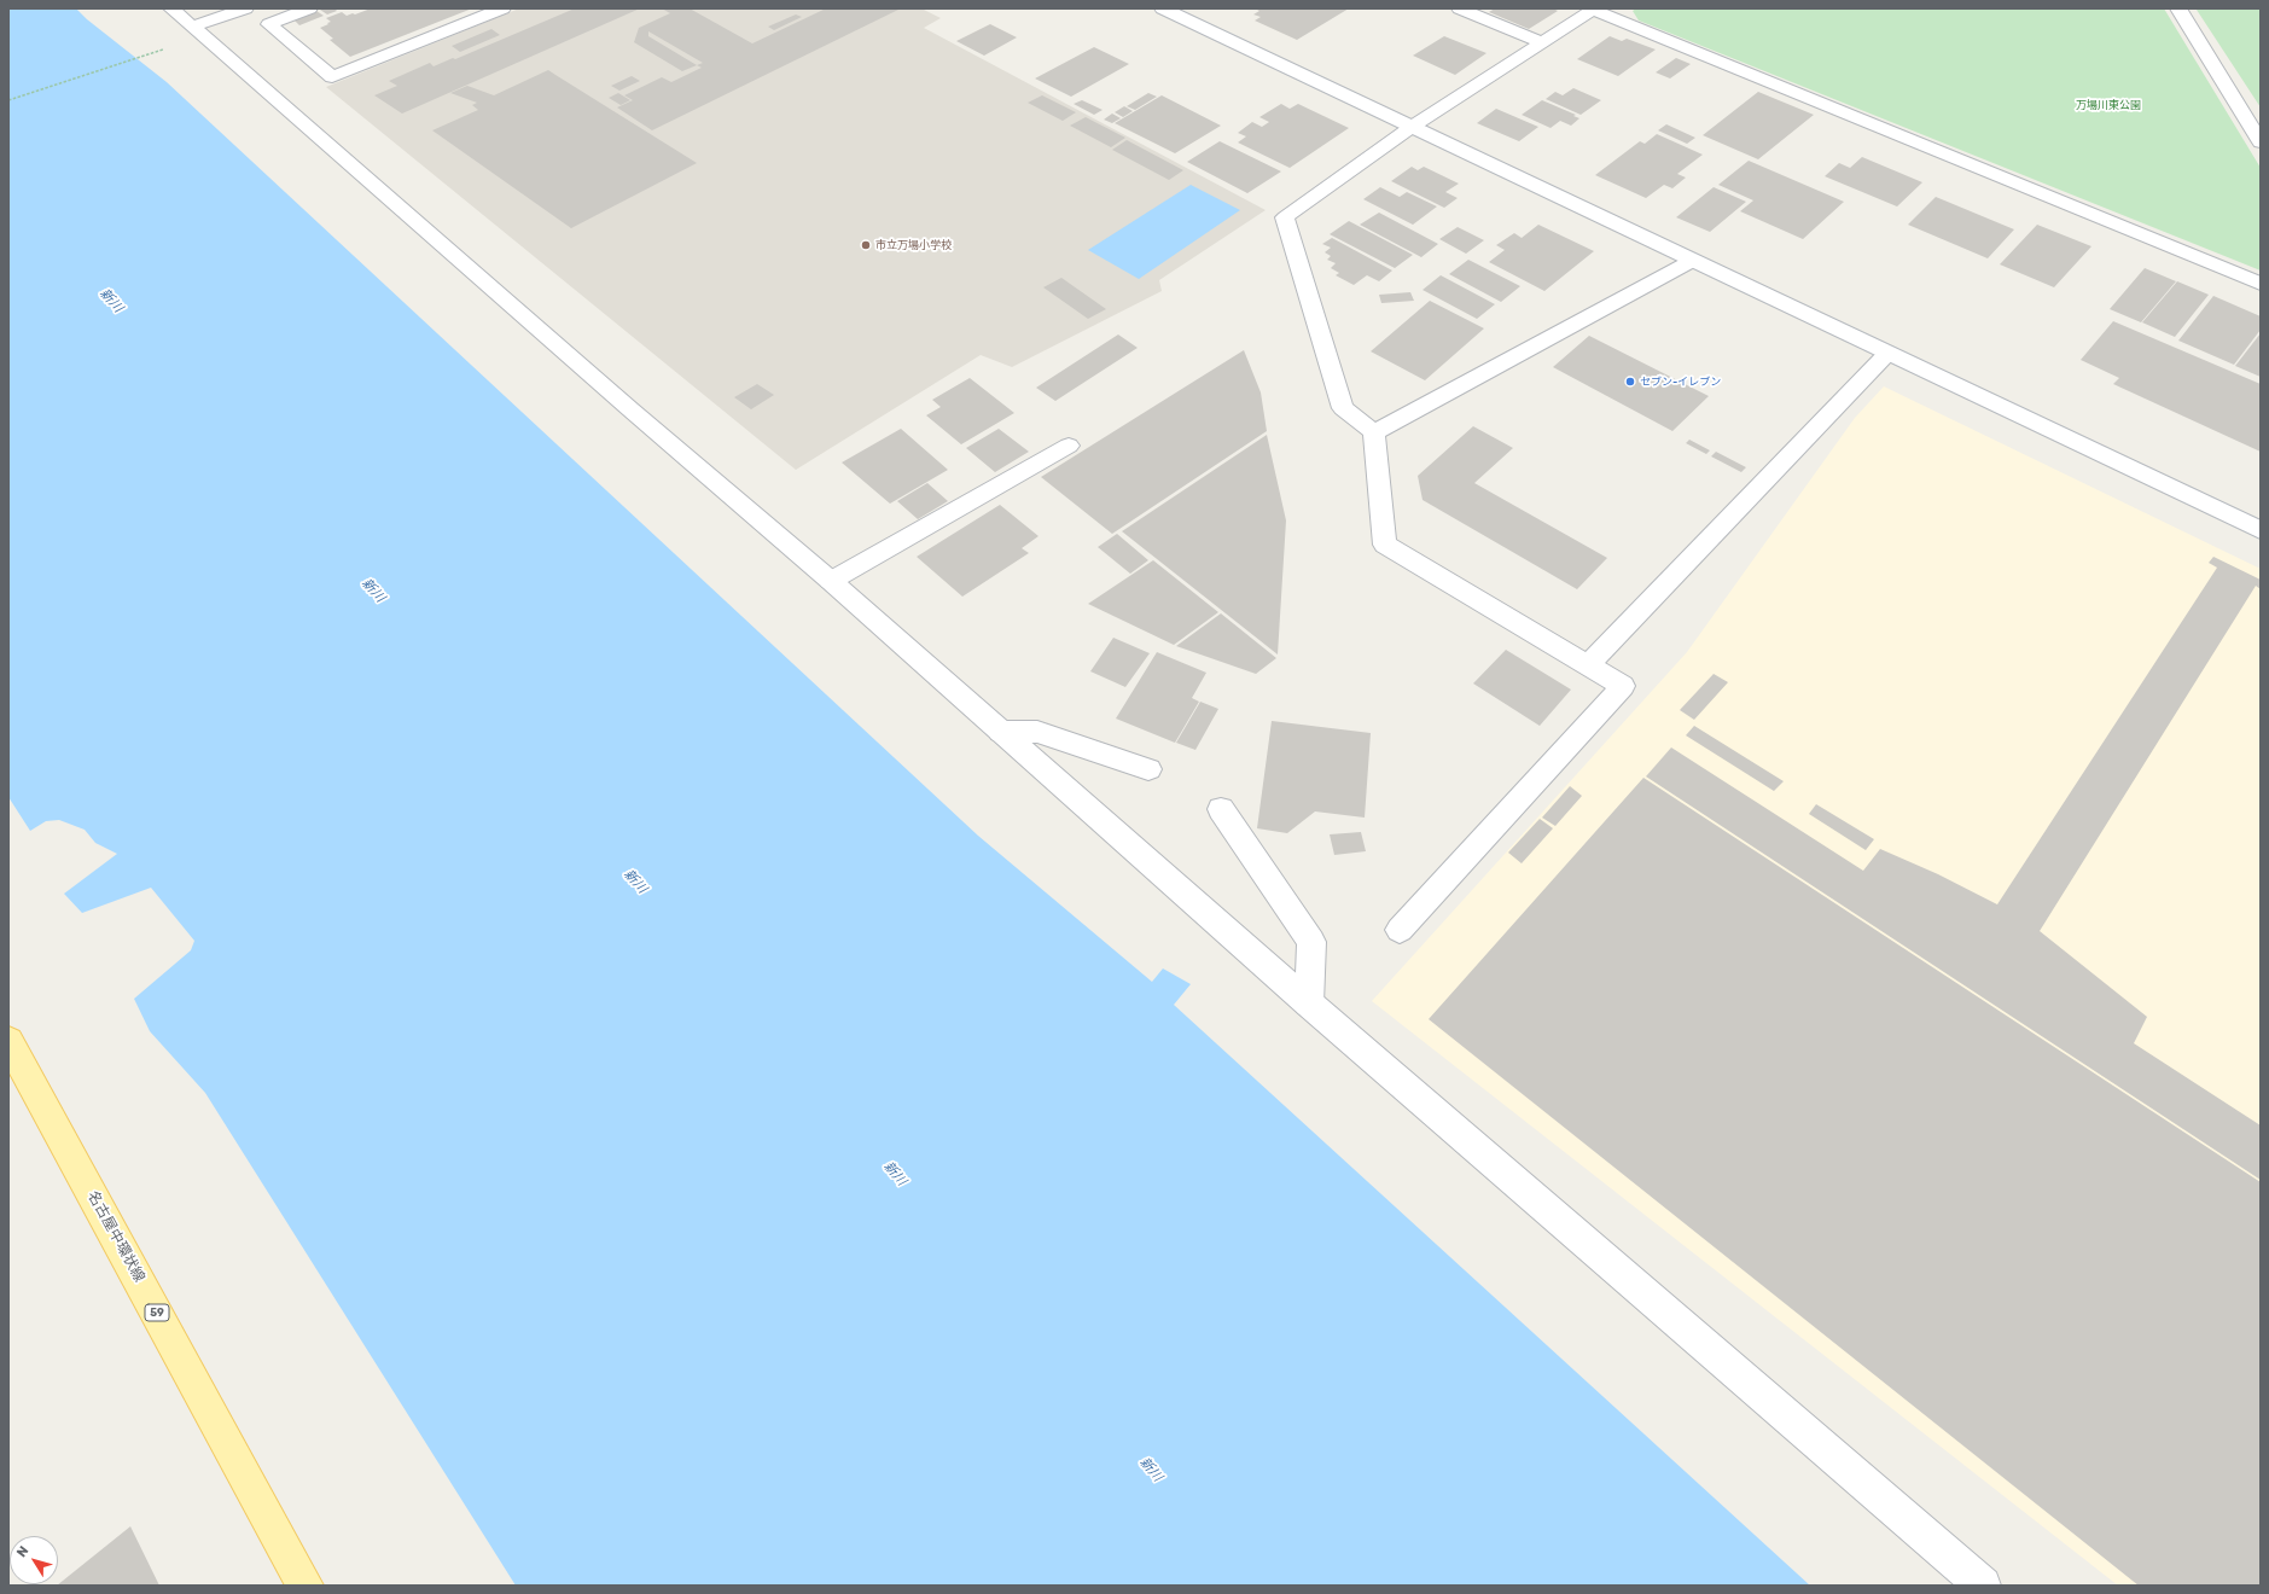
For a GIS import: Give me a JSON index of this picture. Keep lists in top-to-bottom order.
{
  "streets": {
    "main road": ["名古屋中環状線", "59"]
  },
  "water": ["新川"],
  "parks": ["万場川東公園"],
  "places": ["市立万場小学校", "セブン-イレブン"],
  "north": "top left"
}
